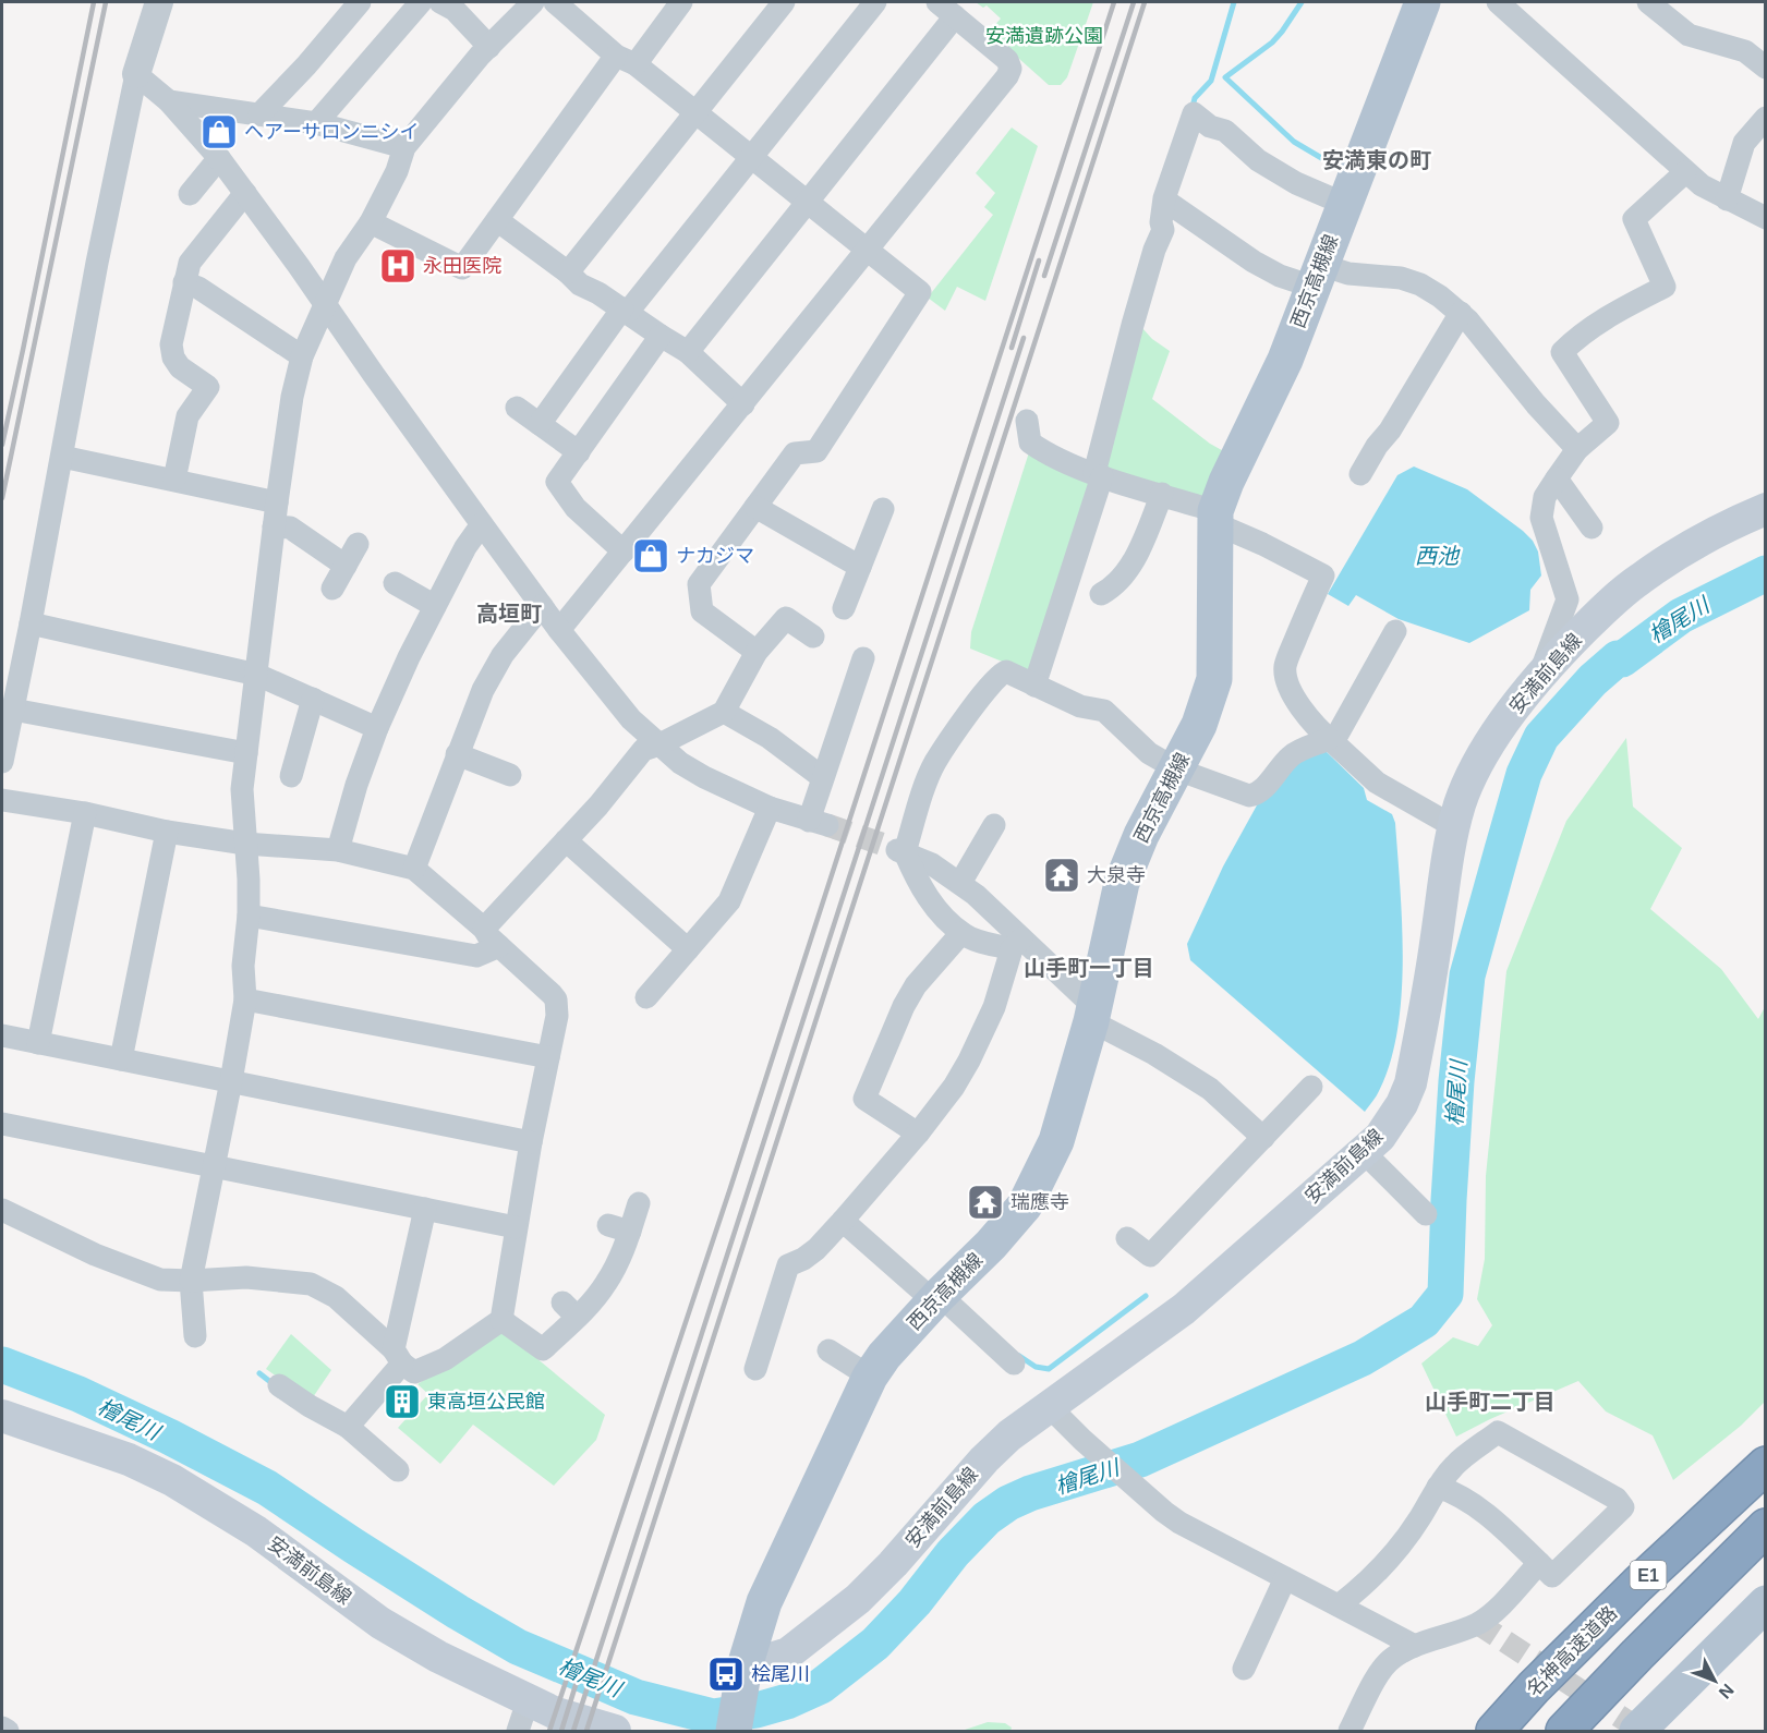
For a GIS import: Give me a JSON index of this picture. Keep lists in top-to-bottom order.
{
  "streets": {
    "highway": ["E1", "名神高速道路"],
    "main road": ["西京高槻線", "安満前島線"]
  },
  "crossings": [
    ["西京高槻線", "安満前島線"]
  ],
  "districts": [
    "安満東の町",
    "高垣町",
    "山手町一丁目",
    "山手町二丁目"
  ],
  "water": ["西池", "檜尾川"],
  "parks": ["安満遺跡公園"],
  "places": {
    "shop": ["ヘアーサロンニシイ", "ナカジマ"],
    "hospital": ["永田医院"],
    "temple": ["大泉寺", "瑞應寺"],
    "building": ["東高垣公民館"],
    "bus stop": ["桧尾川"]
  },
  "north": "bottom right"
}
